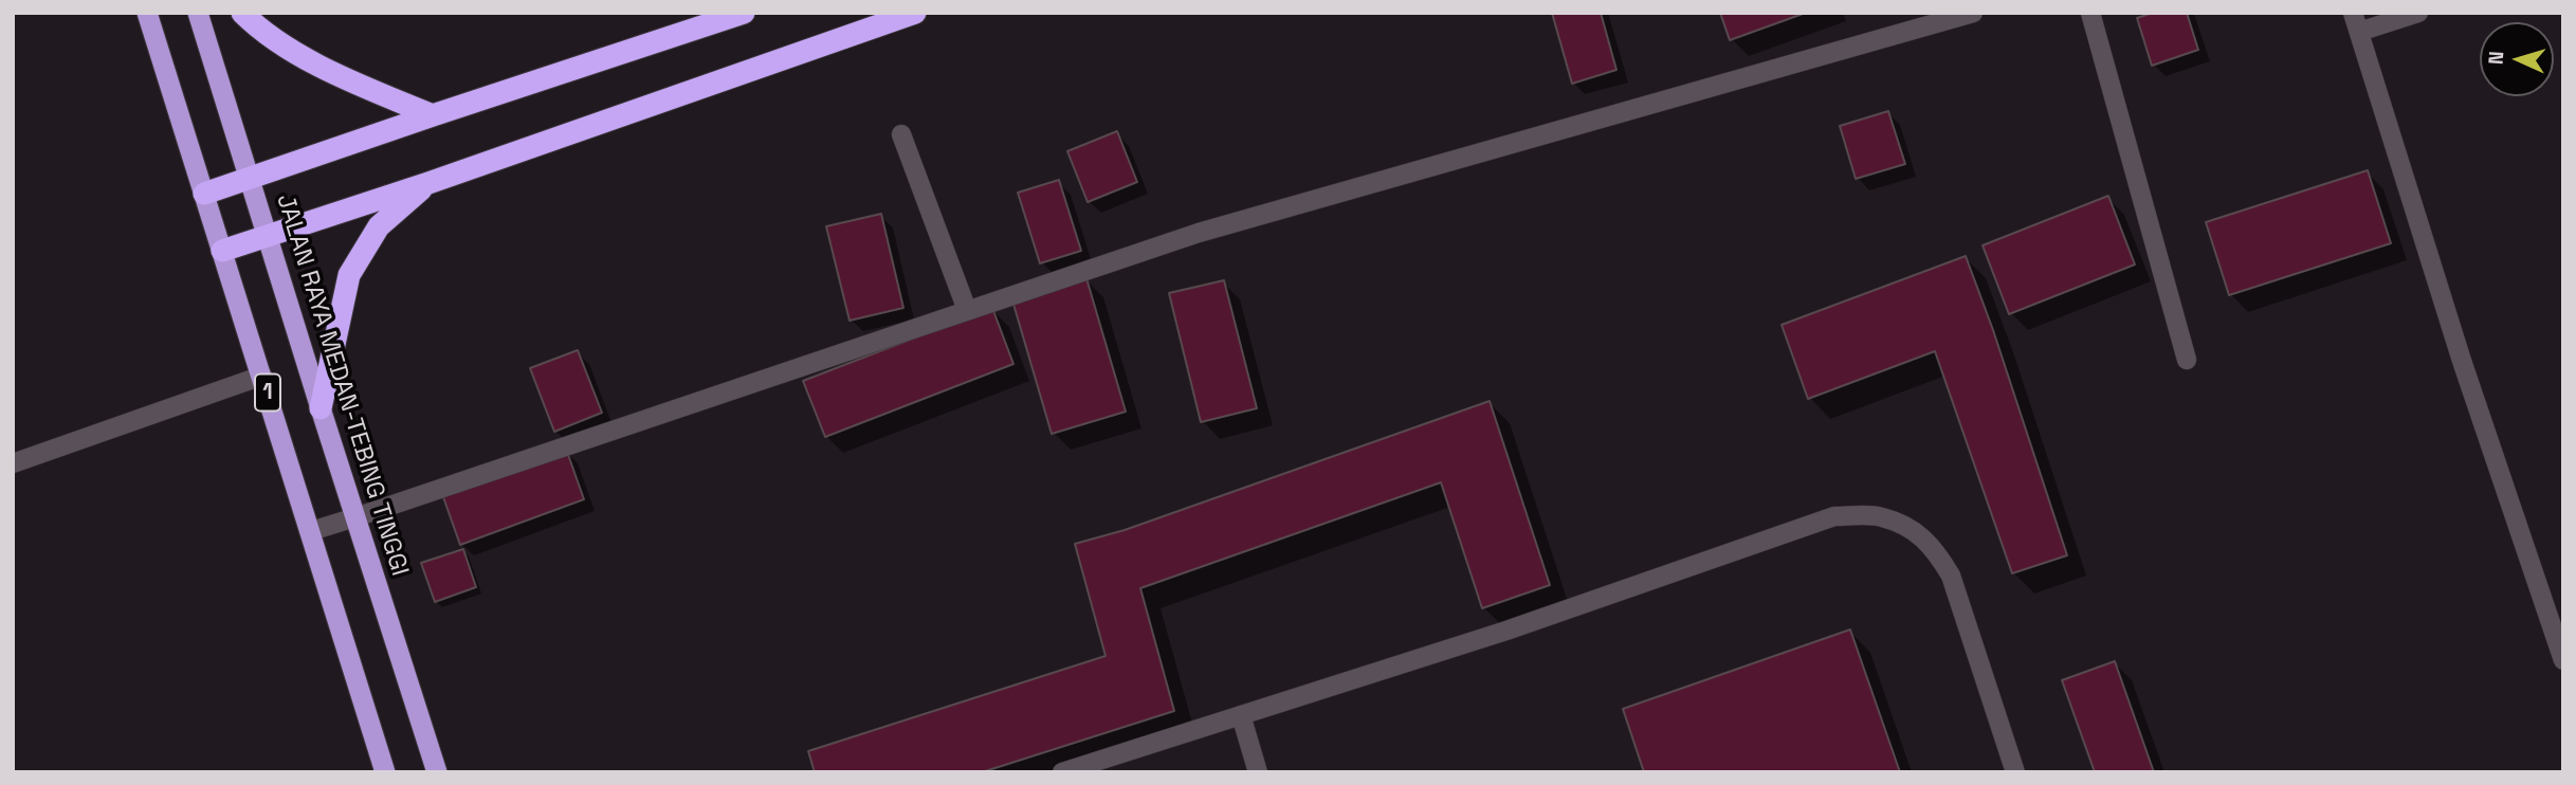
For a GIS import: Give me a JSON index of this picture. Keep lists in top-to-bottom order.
{
  "streets": {
    "highway": ["JALAN RAYA MEDAN-TEBING TINGGI", "1"]
  },
  "north": "left"
}
